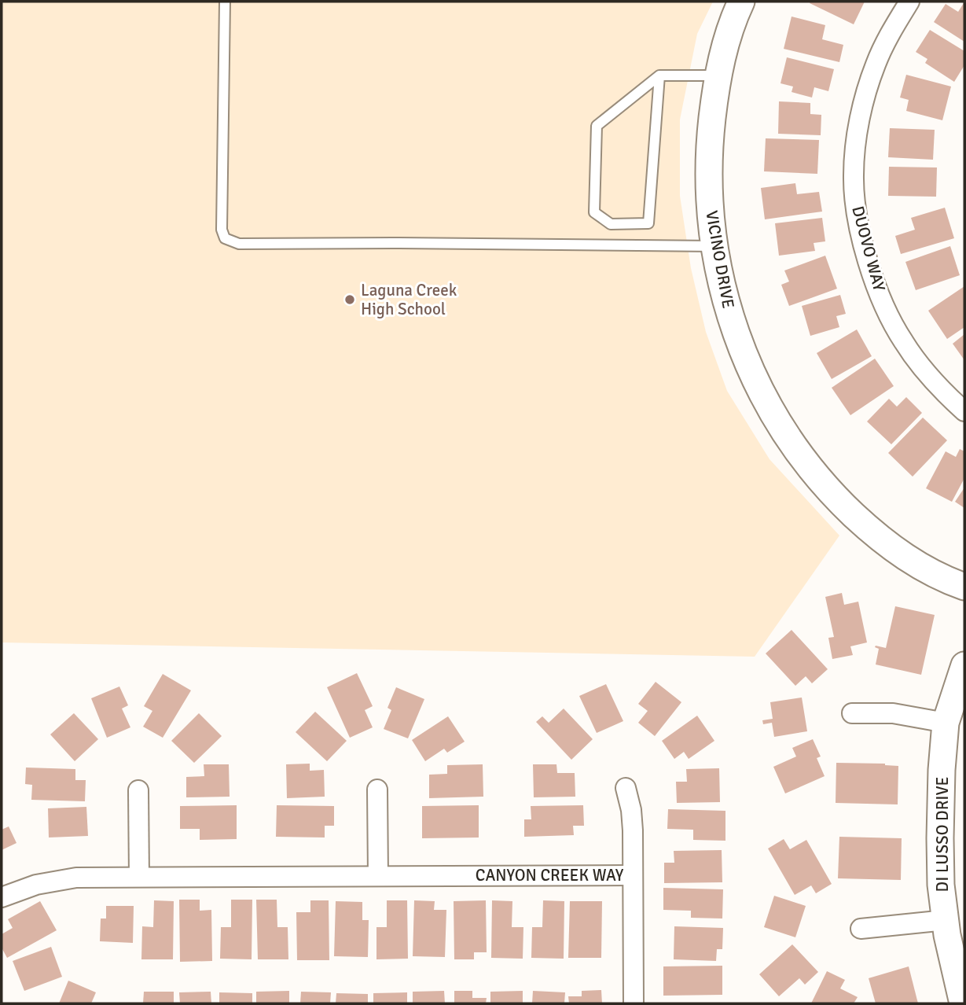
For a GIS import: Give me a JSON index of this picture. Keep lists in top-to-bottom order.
{
  "streets": {
    "street": [
      "DUOVO WAY",
      "VICINO DRIVE",
      "DI LUSSO DRIVE",
      "CANYON CREEK WAY"
    ]
  },
  "places": ["Laguna Creek High School"]
}
